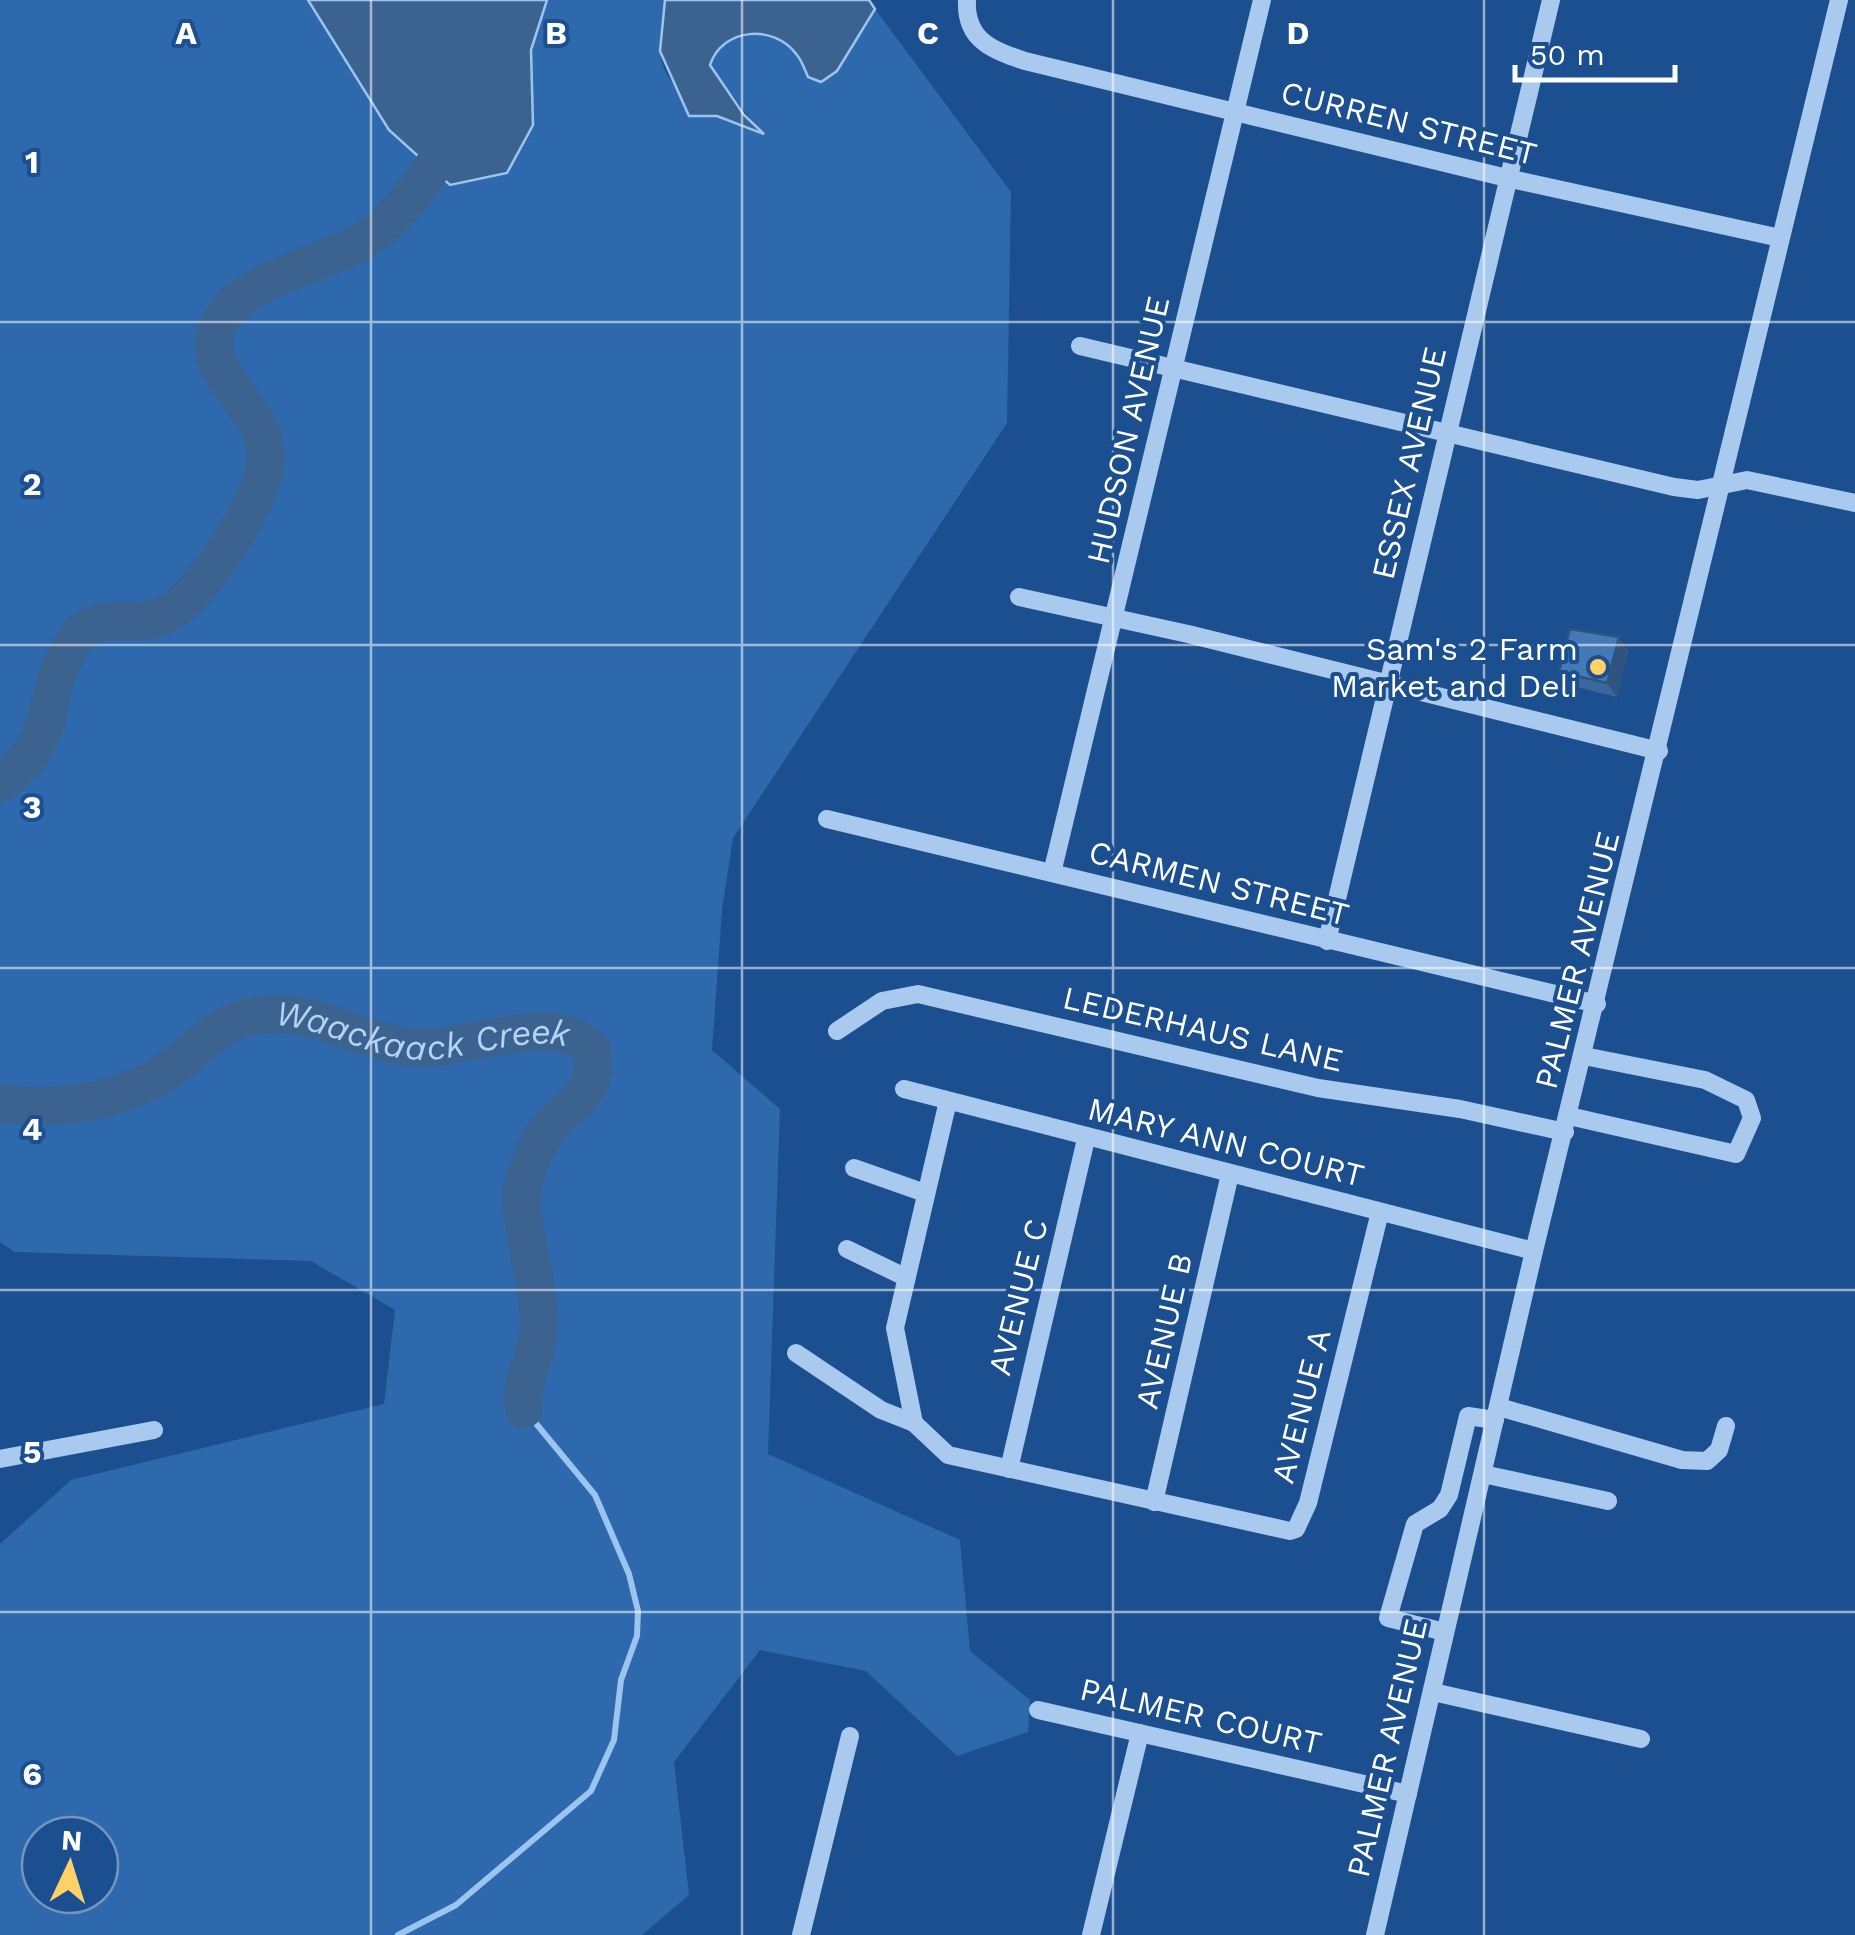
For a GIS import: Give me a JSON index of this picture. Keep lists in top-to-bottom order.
{
  "streets": {
    "street": [
      "CURREN STREET",
      "HUDSON AVENUE",
      "ESSEX AVENUE",
      "CARMEN STREET",
      "PALMER AVENUE",
      "LEDERHAUS LANE",
      "MARY ANN COURT",
      "AVENUE C",
      "AVENUE B",
      "AVENUE A",
      "PALMER COURT"
    ]
  },
  "crossings": [
    ["CURREN STREET", "HUDSON AVENUE"],
    ["CURREN STREET", "ESSEX AVENUE"],
    ["CURREN STREET", "PALMER AVENUE"],
    ["HUDSON AVENUE", "CARMEN STREET"],
    ["ESSEX AVENUE", "CARMEN STREET"],
    ["CARMEN STREET", "PALMER AVENUE"],
    ["PALMER AVENUE", "LEDERHAUS LANE"],
    ["PALMER AVENUE", "MARY ANN COURT"],
    ["PALMER AVENUE", "PALMER COURT"],
    ["MARY ANN COURT", "AVENUE C"],
    ["MARY ANN COURT", "AVENUE B"],
    ["MARY ANN COURT", "AVENUE A"],
    ["AVENUE B", "AVENUE A"]
  ],
  "water": ["Waackaack Creek"],
  "places": ["Sam's 2 Farm Market and Deli"],
  "scale_bar": "50 m",
  "north": "top",
  "grid": {
    "columns": [
      "A",
      "B",
      "C",
      "D"
    ],
    "rows": [
      "1",
      "2",
      "3",
      "4",
      "5",
      "6"
    ]
  }
}
